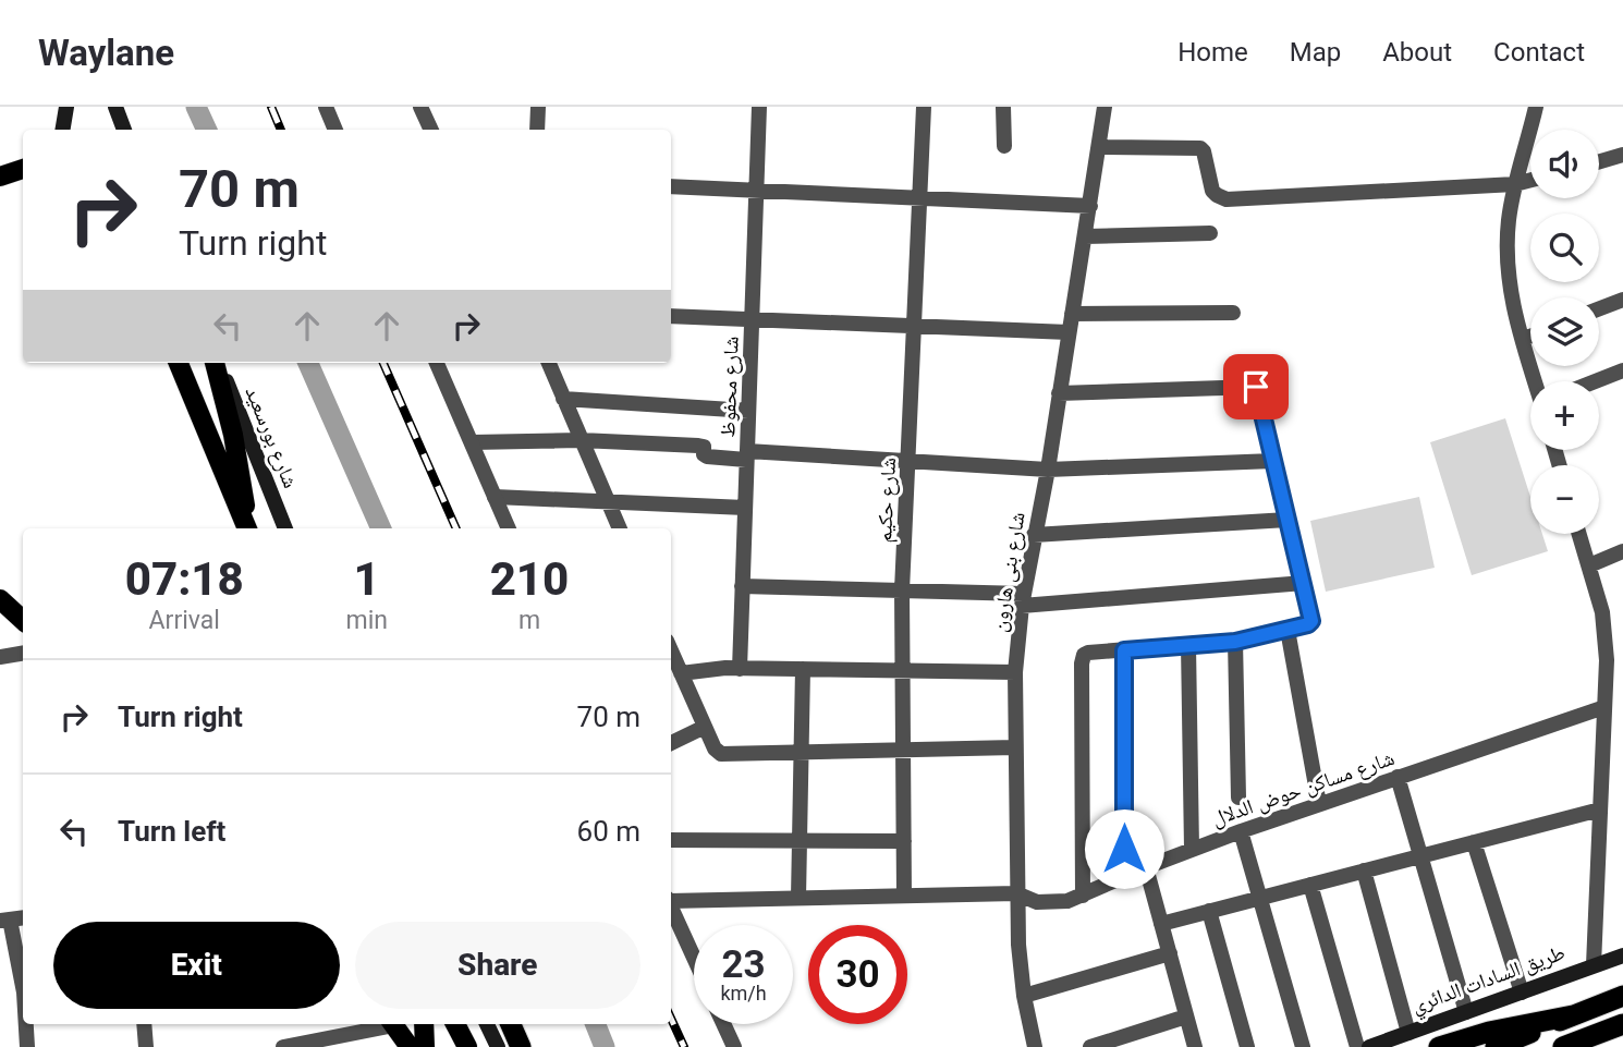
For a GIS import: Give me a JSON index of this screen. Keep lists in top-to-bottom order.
{
  "streets": {
    "main road": ["شارع بورسعيد", "طريق السادات الدائري"],
    "street": [
      "شارع محفوظ",
      "شارع حكيم",
      "شارع بنى هارون",
      "شارع مساكن حوض الدلال"
    ]
  },
  "crossings": [
    ["شارع حكيم", "شارع مساكن حوض الدلال"],
    ["شارع بنى هارون", "شارع مساكن حوض الدلال"]
  ],
  "page": {
    "header": "Waylane",
    "nav": [
      "Home",
      "Map",
      "About",
      "Contact"
    ],
    "map_buttons": ["+", "−"],
    "turn": ["70 m", "Turn right"],
    "eta": [
      "07:18",
      "Arrival",
      "1",
      "min",
      "210",
      "m"
    ],
    "list": [
      {
        "name": "Turn right",
        "value": "70 m"
      },
      {
        "name": "Turn left",
        "value": "60 m"
      }
    ],
    "buttons": ["Exit", "Share"],
    "speed": "23 km/h",
    "limit": "30"
  }
}
